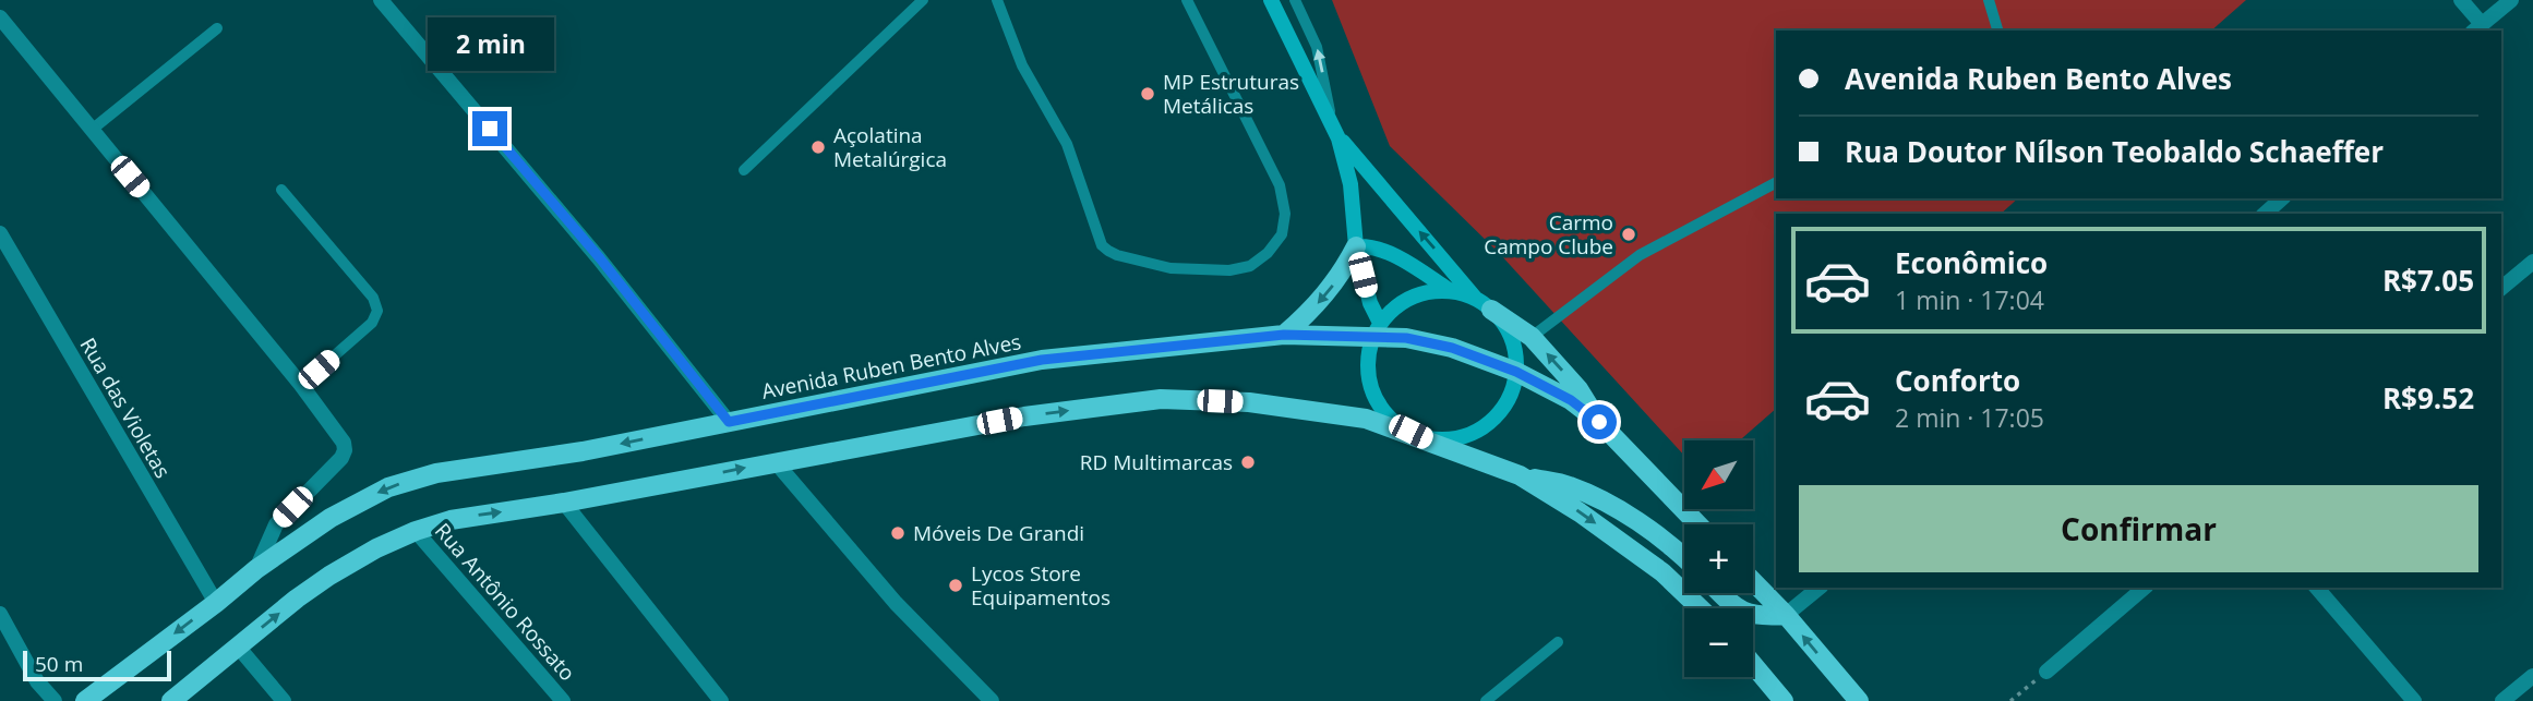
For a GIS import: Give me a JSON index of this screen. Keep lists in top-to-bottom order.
{
  "streets": {
    "main road": ["Avenida Ruben Bento Alves"],
    "street": ["Rua das Violetas", "Rua Antônio Rossato"]
  },
  "crossings": [
    ["Avenida Ruben Bento Alves", "Rua das Violetas"]
  ],
  "places": [
    "MP Estruturas Metálicas",
    "Açolatina Metalúrgica",
    "Carmo Campo Clube",
    "RD Multimarcas",
    "Móveis De Grandi",
    "Lycos Store Equipamentos"
  ],
  "scale_bar": "50 m",
  "north": "bottom left",
  "page": {
    "bubble": "2 min",
    "banner": ["Avenida Ruben Bento Alves", "Rua Doutor Nílson Teobaldo Schaeffer"],
    "list": [
      {
        "name": "Econômico",
        "note": "1 min · 17:04",
        "value": "R$7.05"
      },
      {
        "name": "Conforto",
        "note": "2 min · 17:05",
        "value": "R$9.52"
      }
    ],
    "map_buttons": ["+", "−"],
    "buttons": "Confirmar",
    "scale": "50 m"
  }
}
